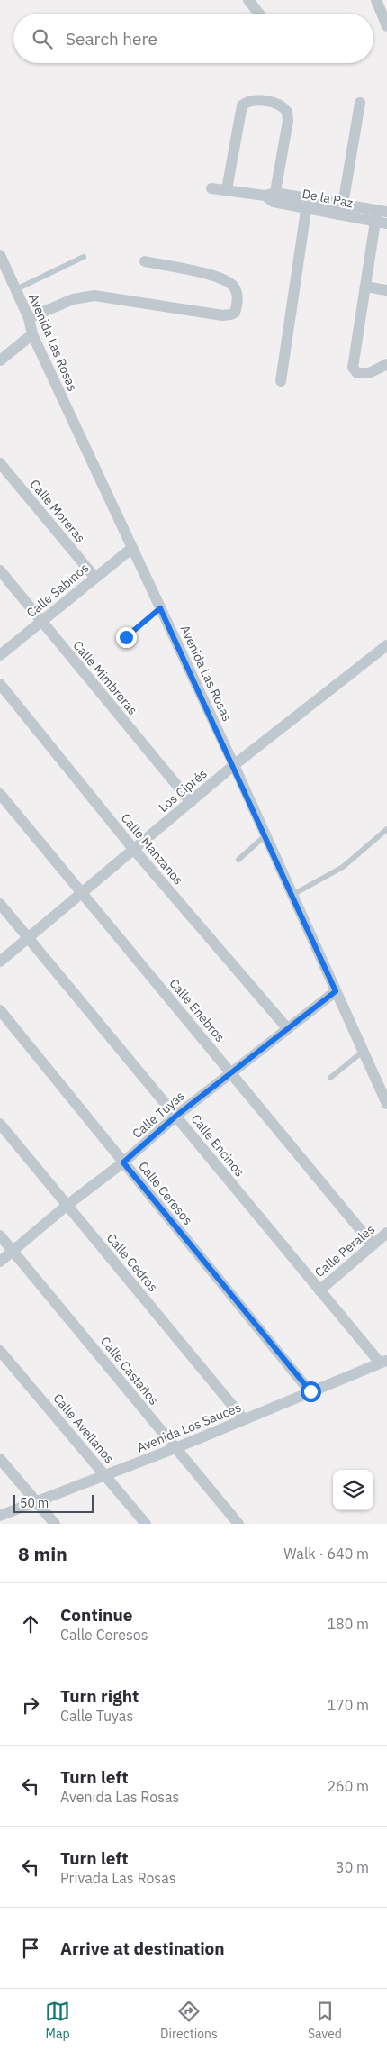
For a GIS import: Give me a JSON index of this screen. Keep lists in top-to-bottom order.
{
  "streets": {
    "street": [
      "De la Paz",
      "Avenida Las Rosas",
      "Calle Moreras",
      "Calle Sabinos",
      "Calle Mimbreras",
      "Los Ciprés",
      "Calle Manzanos",
      "Calle Enebros",
      "Calle Tuyas",
      "Calle Encinos",
      "Calle Ceresos",
      "Calle Perales",
      "Calle Cedros",
      "Calle Castaños",
      "Avenida Los Sauces",
      "Calle Avellanos"
    ]
  },
  "crossings": [
    ["Avenida Las Rosas", "Calle Sabinos"],
    ["Avenida Las Rosas", "Los Ciprés"],
    ["Avenida Las Rosas", "Calle Tuyas"],
    ["Calle Moreras", "Calle Sabinos"],
    ["Calle Sabinos", "Calle Mimbreras"],
    ["Calle Mimbreras", "Los Ciprés"],
    ["Los Ciprés", "Calle Manzanos"],
    ["Los Ciprés", "Calle Enebros"],
    ["Los Ciprés", "Calle Encinos"],
    ["Calle Manzanos", "Calle Tuyas"],
    ["Calle Enebros", "Calle Tuyas"],
    ["Calle Enebros", "Calle Perales"],
    ["Calle Tuyas", "Calle Encinos"],
    ["Calle Tuyas", "Calle Ceresos"],
    ["Calle Tuyas", "Calle Cedros"],
    ["Calle Tuyas", "Calle Castaños"],
    ["Calle Encinos", "Calle Perales"],
    ["Calle Encinos", "Avenida Los Sauces"],
    ["Calle Ceresos", "Avenida Los Sauces"],
    ["Calle Cedros", "Avenida Los Sauces"],
    ["Calle Castaños", "Avenida Los Sauces"],
    ["Avenida Los Sauces", "Calle Avellanos"]
  ],
  "scale_bar": "50 m",
  "page": {
    "search": "Search here",
    "scale": "50 m",
    "heading": ["8 min", "Walk · 640 m"],
    "list": [
      ["Continue", "Calle Ceresos", "180 m"],
      ["Turn right", "Calle Tuyas", "170 m"],
      ["Turn left", "Avenida Las Rosas", "260 m"],
      ["Turn left", "Privada Las Rosas", "30 m"],
      "Arrive at destination"
    ],
    "nav": ["Map", "Directions", "Saved"]
  }
}
